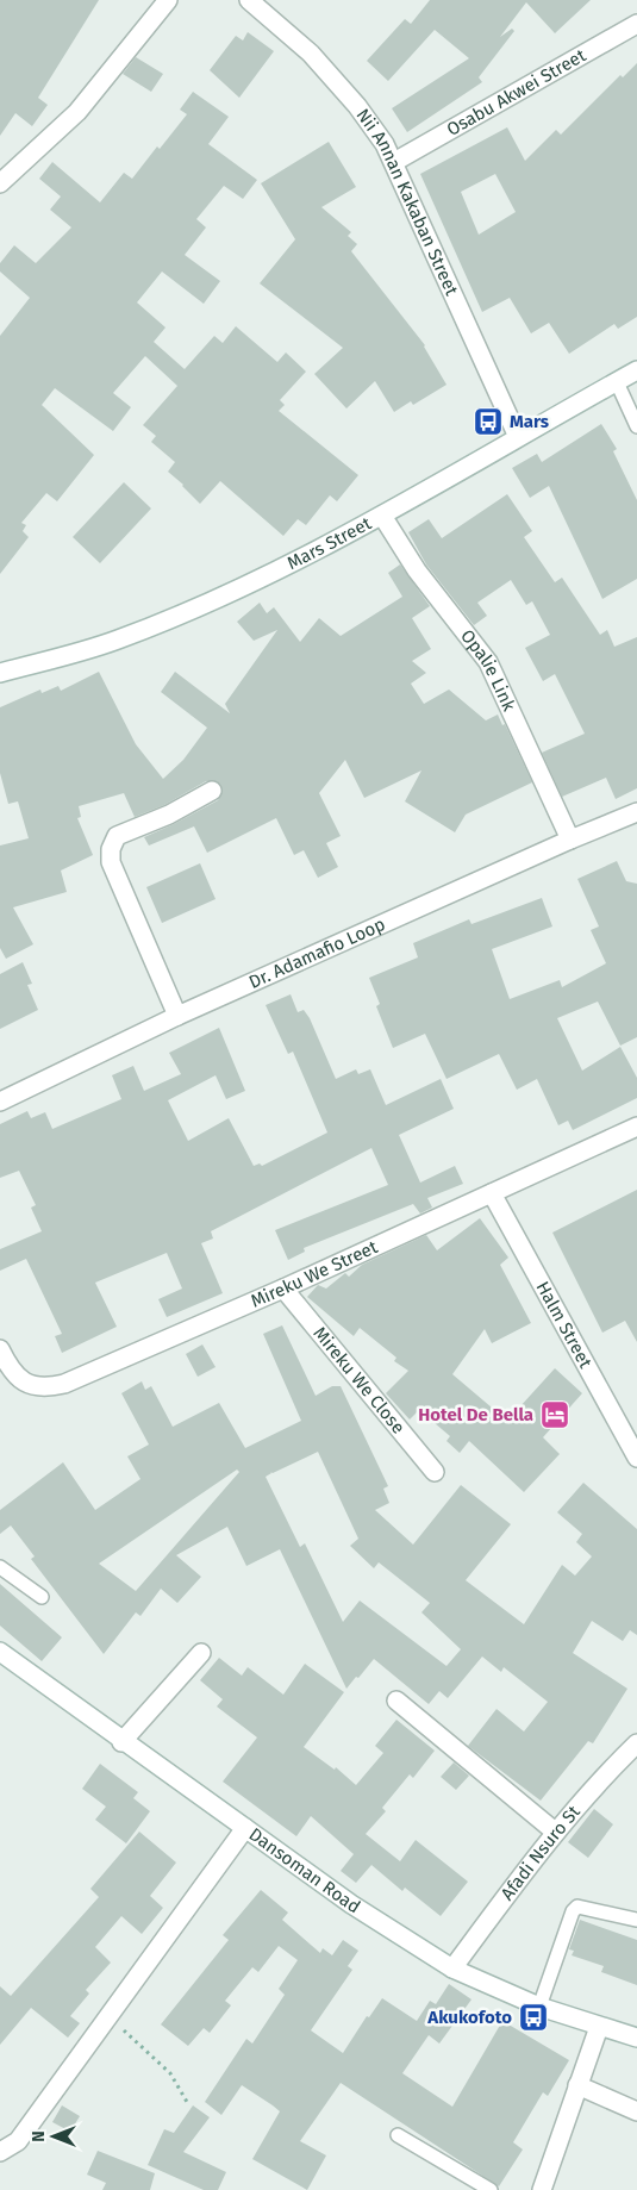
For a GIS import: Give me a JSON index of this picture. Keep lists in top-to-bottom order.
{
  "streets": {
    "street": [
      "Osabu Akwei Street",
      "Nii Annan Kakaban Street",
      "Mars Street",
      "Opalie Link",
      "Dr. Adamafio Loop",
      "Mireku We Street",
      "Halm Street",
      "Mireku We Close",
      "Afadi Nsuro St",
      "Dansoman Road"
    ]
  },
  "crossings": [
    ["Osabu Akwei Street", "Nii Annan Kakaban Street"],
    ["Nii Annan Kakaban Street", "Mars Street"],
    ["Mars Street", "Opalie Link"],
    ["Opalie Link", "Dr. Adamafio Loop"],
    ["Mireku We Street", "Halm Street"],
    ["Mireku We Street", "Mireku We Close"],
    ["Afadi Nsuro St", "Dansoman Road"]
  ],
  "places": {
    "bus stop": ["Mars", "Akukofoto"],
    "hotel": ["Hotel De Bella"]
  },
  "north": "left"
}
